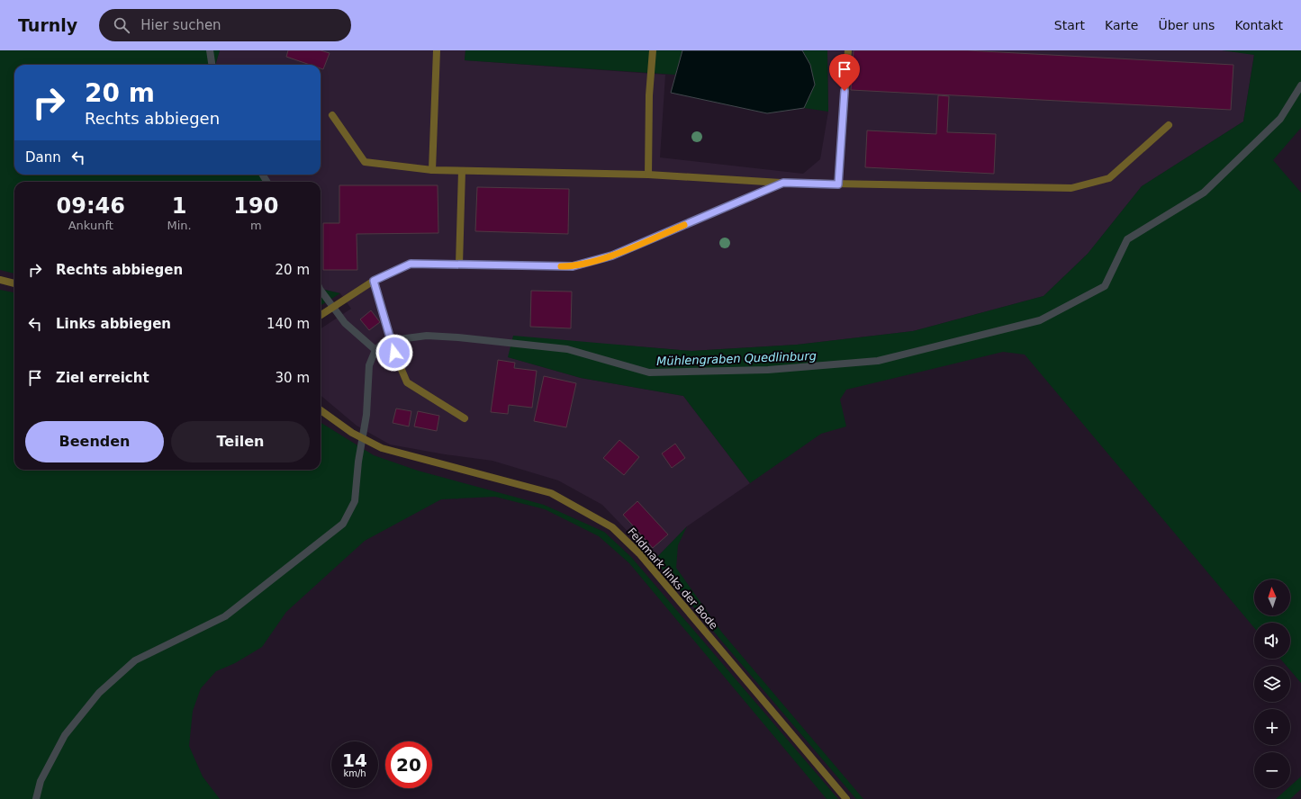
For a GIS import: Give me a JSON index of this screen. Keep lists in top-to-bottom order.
{
  "streets": {
    "lane": ["Feldmark links der Bode"]
  },
  "water": ["Mühlengraben Quedlinburg"],
  "north": "top",
  "page": {
    "header": "Turnly",
    "search": "Hier suchen",
    "nav": [
      "Start",
      "Karte",
      "Über uns",
      "Kontakt"
    ],
    "turn": ["20 m", "Rechts abbiegen"],
    "then": "Dann",
    "eta": [
      "09:46",
      "Ankunft",
      "1",
      "Min.",
      "190",
      "m"
    ],
    "list": [
      {
        "name": "Rechts abbiegen",
        "value": "20 m"
      },
      {
        "name": "Links abbiegen",
        "value": "140 m"
      },
      {
        "name": "Ziel erreicht",
        "value": "30 m"
      }
    ],
    "buttons": ["Beenden", "Teilen"],
    "map_buttons": ["+", "−"],
    "speed": "14 km/h",
    "limit": "20"
  }
}
